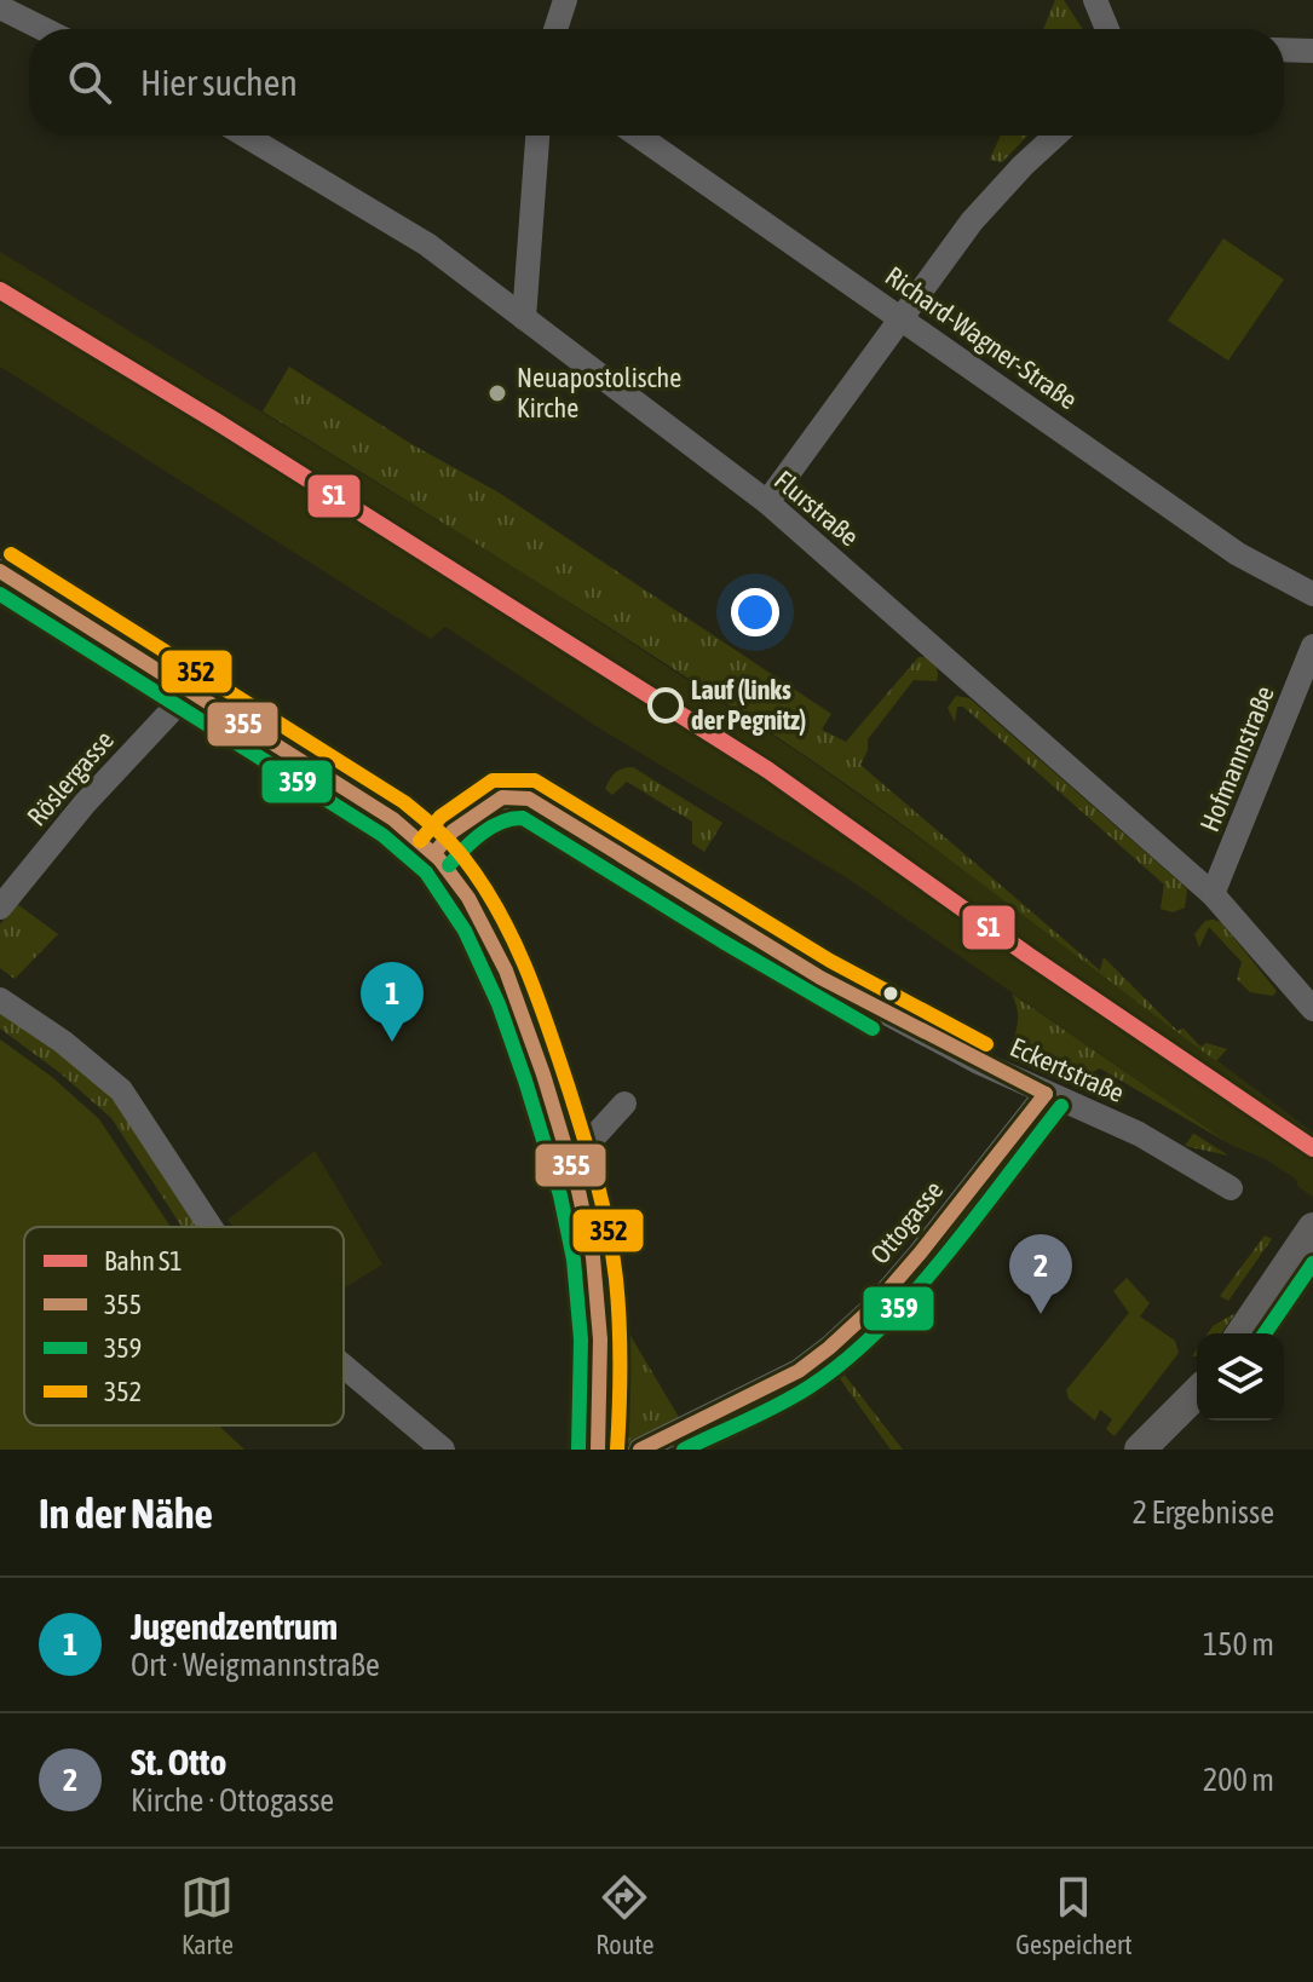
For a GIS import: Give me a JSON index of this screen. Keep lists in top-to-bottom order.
{
  "streets": {
    "street": [
      "Richard-Wagner-Straße",
      "Flurstraße",
      "Hofmannstraße",
      "Röslergasse",
      "Eckertstraße",
      "Ottogasse"
    ]
  },
  "crossings": [
    ["Flurstraße", "Hofmannstraße"],
    ["Eckertstraße", "Ottogasse"]
  ],
  "places": ["Neuapostolische Kirche", "Lauf (links der Pegnitz)"],
  "lines": [
    "rail line S1",
    "transit line 352",
    "transit line 355",
    "transit line 359"
  ],
  "legend": [
    "Bahn S1",
    "355",
    "359",
    "352"
  ],
  "page": {
    "search": "Hier suchen",
    "pins": ["1", "2"],
    "heading": ["In der Nähe", "2 Ergebnisse"],
    "list": [
      {
        "mark": "1",
        "name": "Jugendzentrum",
        "note": "Ort · Weigmannstraße",
        "value": "150 m"
      },
      {
        "mark": "2",
        "name": "St. Otto",
        "note": "Kirche · Ottogasse",
        "value": "200 m"
      }
    ],
    "nav": ["Karte", "Route", "Gespeichert"]
  }
}
